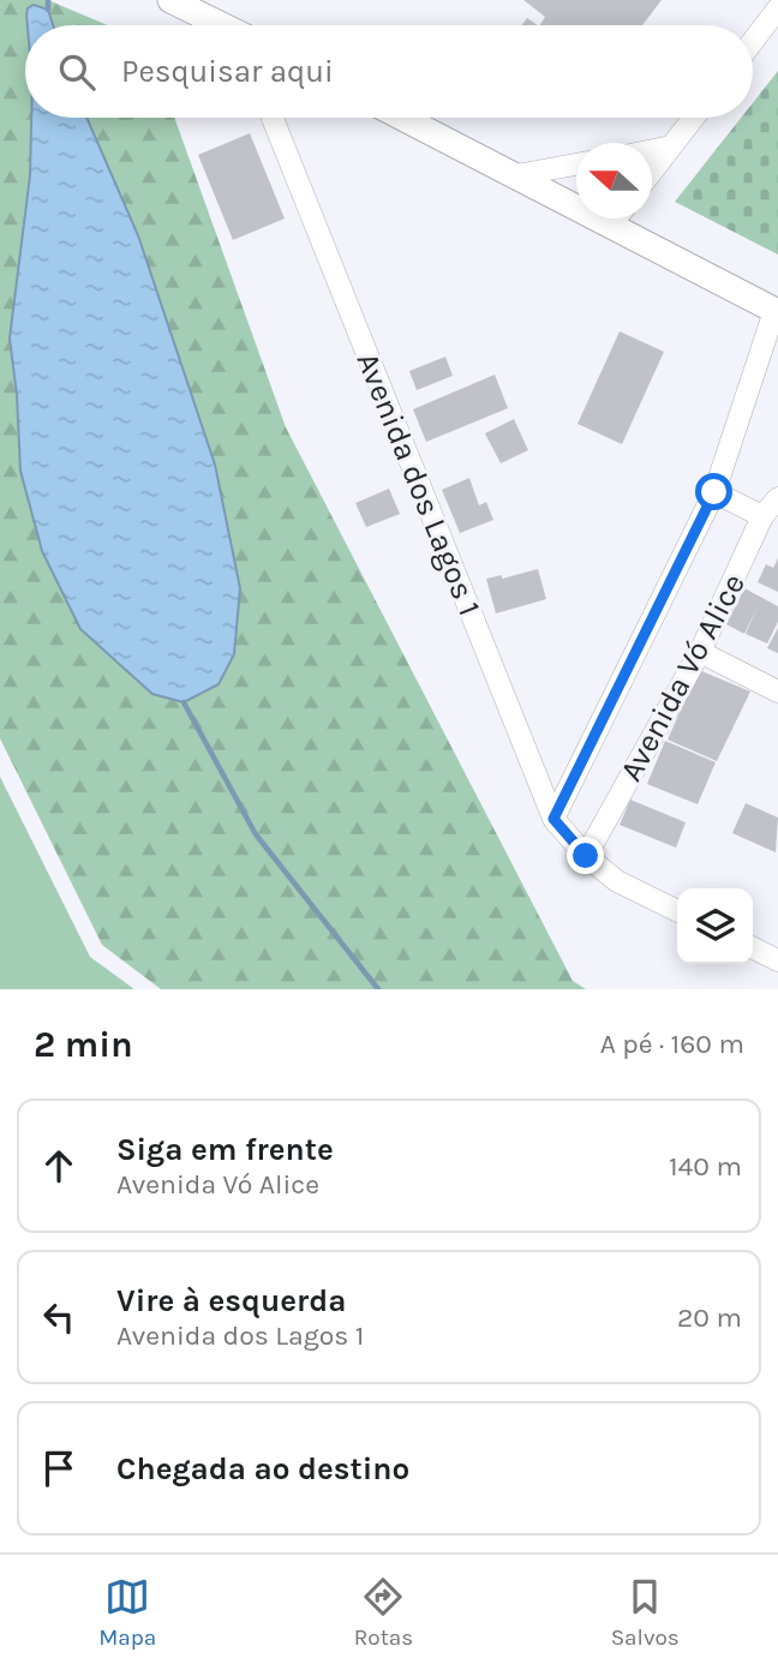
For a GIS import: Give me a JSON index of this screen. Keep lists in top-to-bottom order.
{
  "streets": {
    "street": ["Avenida dos Lagos 1", "Avenida Vó Alice"]
  },
  "crossings": [
    ["Avenida dos Lagos 1", "Avenida Vó Alice"]
  ],
  "north": "left",
  "page": {
    "search": "Pesquisar aqui",
    "heading": ["2 min", "A pé · 160 m"],
    "list": [
      ["Siga em frente", "Avenida Vó Alice", "140 m"],
      ["Vire à esquerda", "Avenida dos Lagos 1", "20 m"],
      "Chegada ao destino"
    ],
    "nav": ["Mapa", "Rotas", "Salvos"]
  }
}
